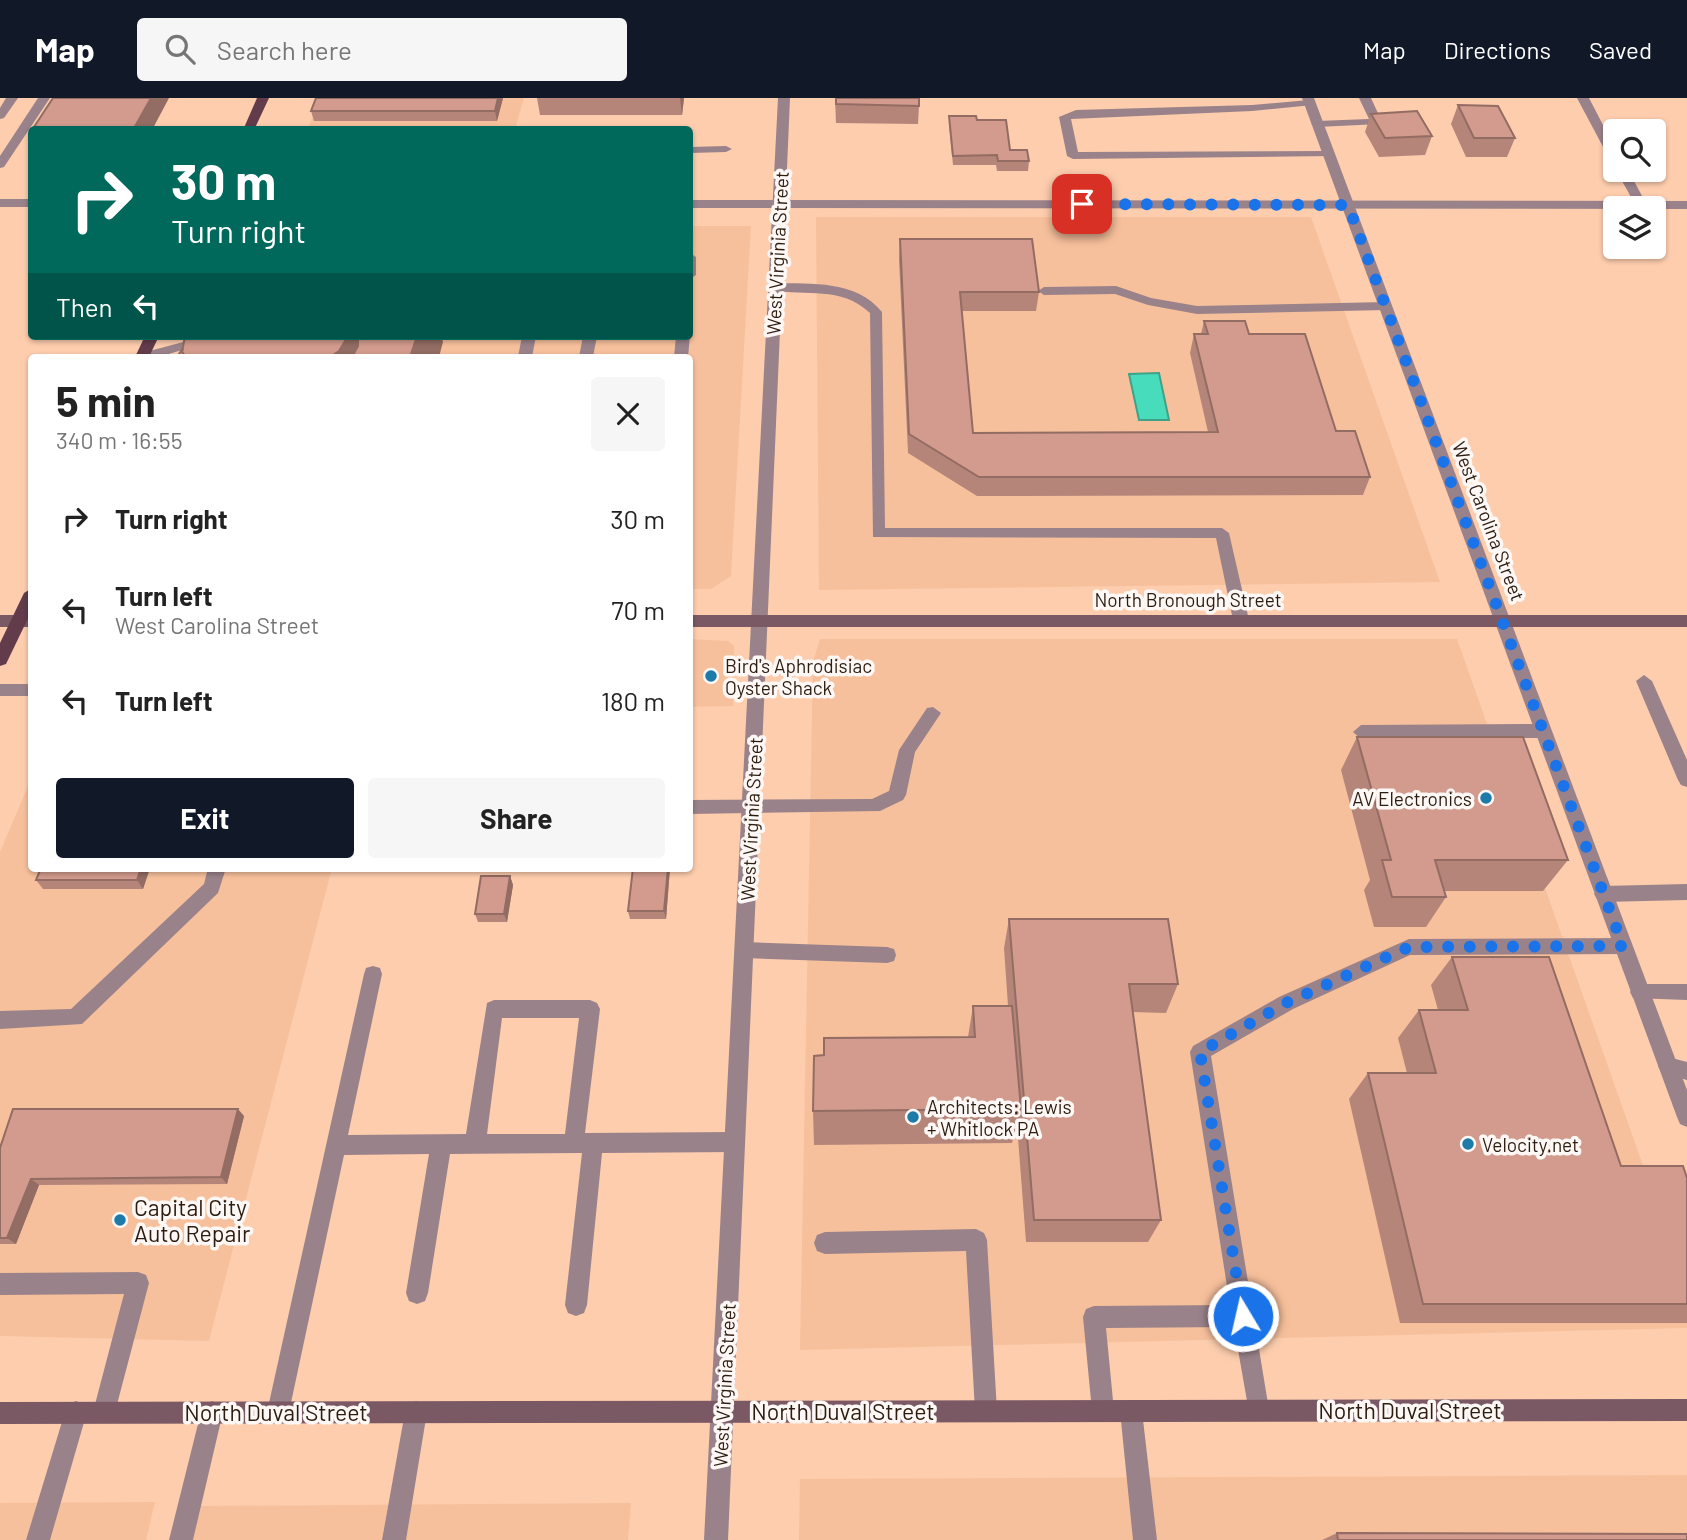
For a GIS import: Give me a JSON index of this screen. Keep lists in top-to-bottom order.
{
  "streets": {
    "main road": ["North Bronough Street", "North Duval Street"],
    "street": ["West Virginia Street", "West Carolina Street"]
  },
  "crossings": [
    ["West Virginia Street", "North Bronough Street"],
    ["West Virginia Street", "North Duval Street"],
    ["West Carolina Street", "North Bronough Street"]
  ],
  "places": [
    "Bird's Aphrodisiac Oyster Shack",
    "AV Electronics",
    "Architects: Lewis + Whitlock PA",
    "Velocity.net",
    "Capital City Auto Repair"
  ],
  "page": {
    "header": "Map",
    "search": "Search here",
    "nav": ["Map", "Directions", "Saved"],
    "turn": ["30 m", "Turn right"],
    "then": "Then",
    "heading": ["5 min", "340 m · 16:55"],
    "list": [
      {
        "name": "Turn right",
        "value": "30 m"
      },
      {
        "name": "Turn left",
        "note": "West Carolina Street",
        "value": "70 m"
      },
      {
        "name": "Turn left",
        "value": "180 m"
      }
    ],
    "buttons": ["Exit", "Share"]
  }
}
